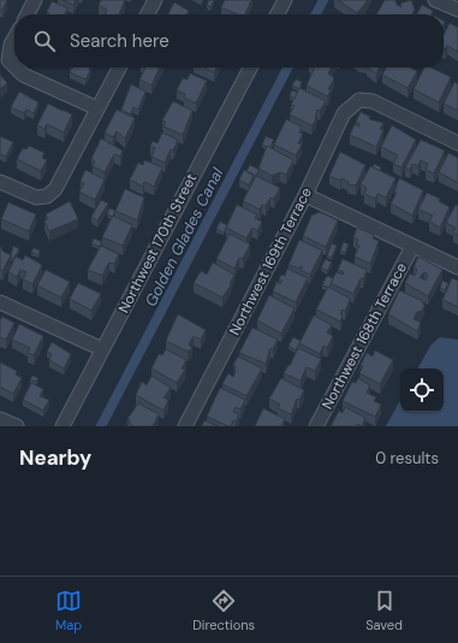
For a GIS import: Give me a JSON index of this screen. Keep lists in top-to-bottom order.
{
  "streets": {
    "street": ["Northwest 170th Street", "Northwest 169th Terrace", "Northwest 168th Terrace"]
  },
  "water": ["Golden Glades Canal"],
  "page": {
    "search": "Search here",
    "heading": ["Nearby", "0 results"],
    "nav": ["Map", "Directions", "Saved"]
  }
}
